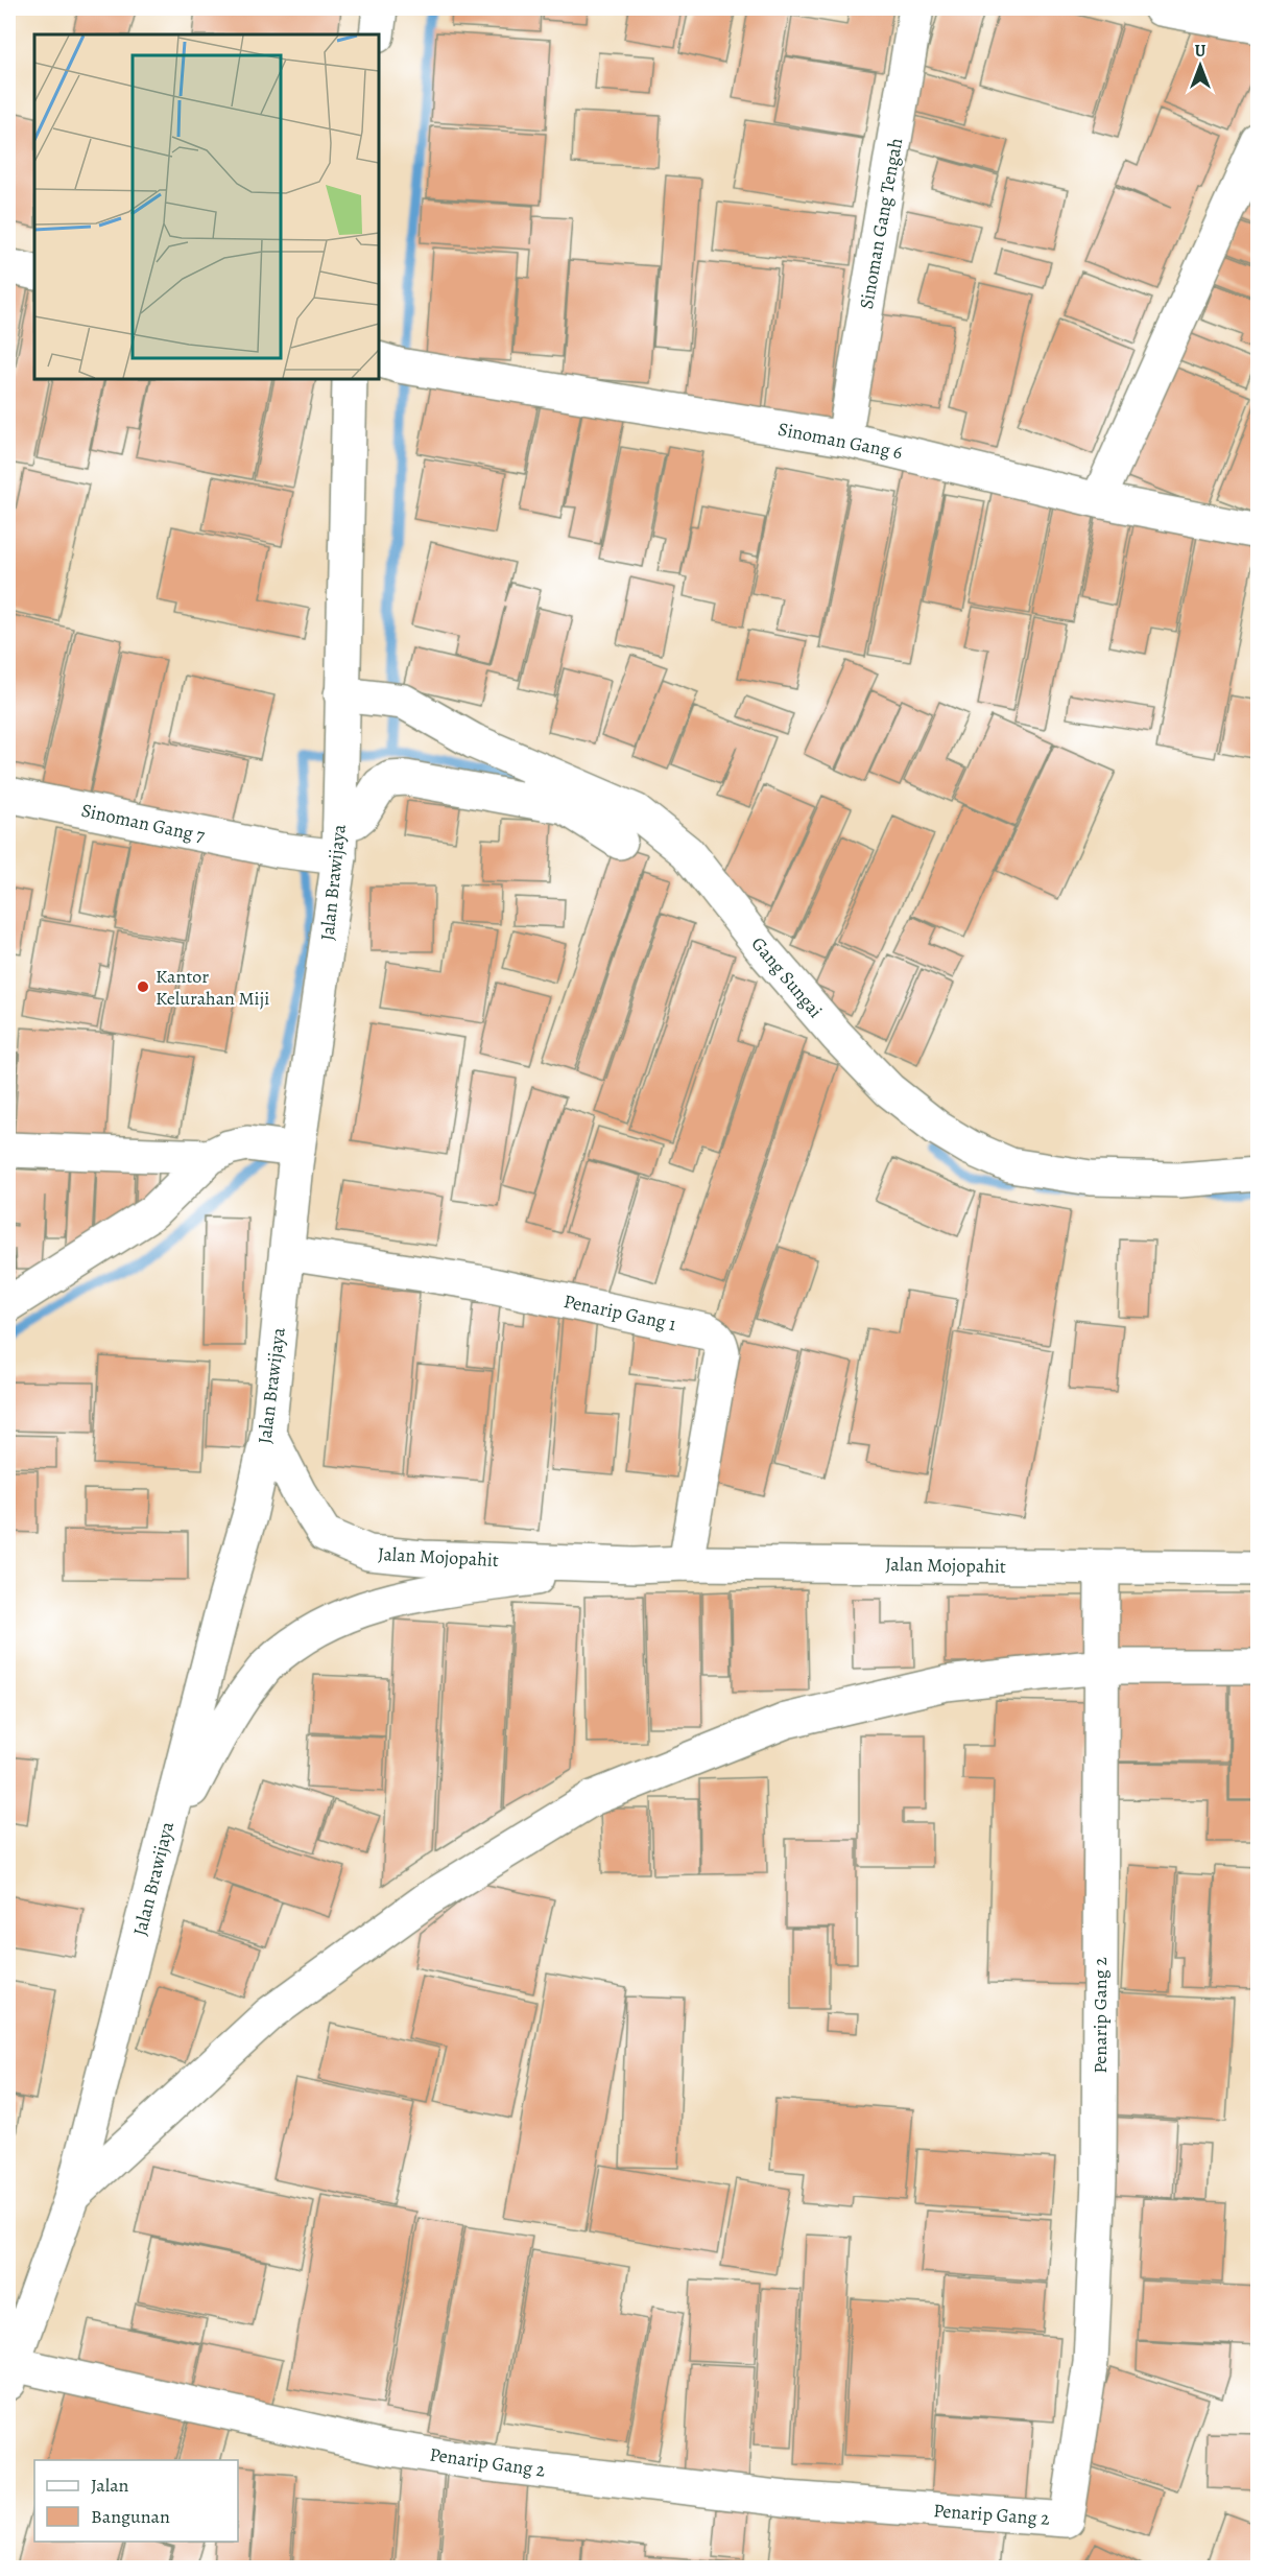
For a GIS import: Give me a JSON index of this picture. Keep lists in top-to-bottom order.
{
  "streets": {
    "street": [
      "Sinoman Gang Tengah",
      "Sinoman Gang 6",
      "Sinoman Gang 7",
      "Jalan Brawijaya",
      "Gang Sungai",
      "Penarip Gang 1",
      "Jalan Mojopahit",
      "Penarip Gang 2"
    ]
  },
  "crossings": [
    ["Sinoman Gang Tengah", "Sinoman Gang 6"],
    ["Sinoman Gang 7", "Jalan Brawijaya"],
    ["Jalan Brawijaya", "Gang Sungai"],
    ["Jalan Brawijaya", "Penarip Gang 1"],
    ["Jalan Brawijaya", "Jalan Mojopahit"],
    ["Jalan Brawijaya", "Penarip Gang 2"],
    ["Penarip Gang 1", "Jalan Mojopahit"],
    ["Jalan Mojopahit", "Penarip Gang 2"]
  ],
  "places": ["Kantor Kelurahan Miji"],
  "legend": ["Jalan", "Bangunan"],
  "north": "top"
}
